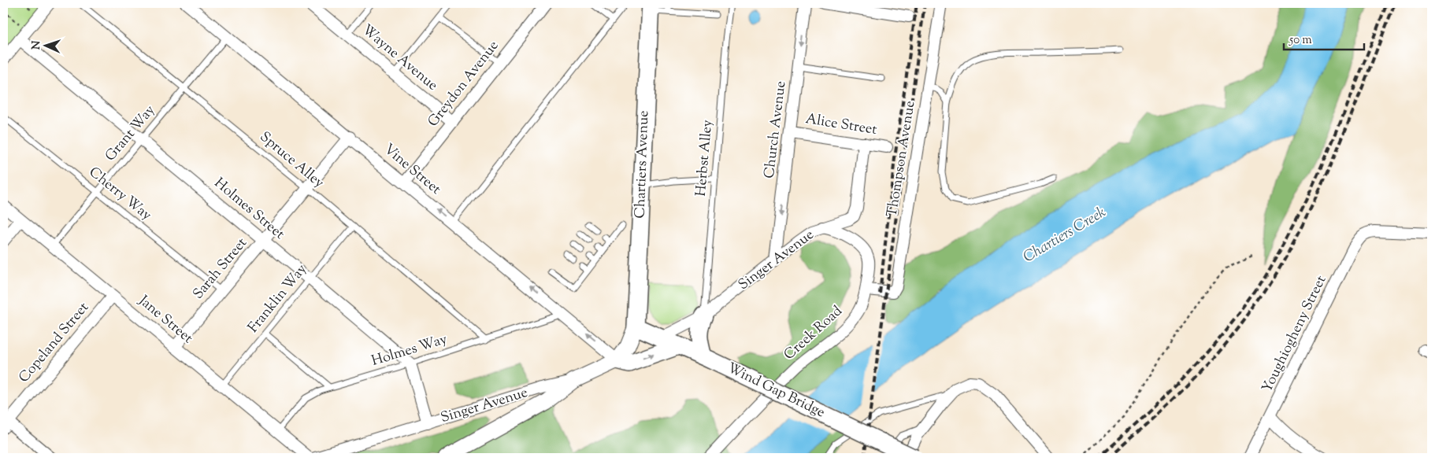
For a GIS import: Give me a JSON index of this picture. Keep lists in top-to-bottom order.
{
  "streets": {
    "main road": ["Chartiers Avenue", "Wind Gap Bridge"],
    "street": [
      "Wayne Avenue",
      "Greydon Avenue",
      "Alice Street",
      "Church Avenue",
      "Thompson Avenue",
      "Vine Street",
      "Holmes Street",
      "Singer Avenue",
      "Sarah Street",
      "Jane Street",
      "Creek Road",
      "Youghiogheny Street",
      "Copeland Street"
    ],
    "lane": [
      "Grant Way",
      "Herbst Alley",
      "Spruce Alley",
      "Cherry Way",
      "Franklin Way",
      "Holmes Way"
    ]
  },
  "crossings": [
    ["Wayne Avenue", "Greydon Avenue"],
    ["Greydon Avenue", "Vine Street"],
    ["Alice Street", "Church Avenue"],
    ["Alice Street", "Singer Avenue"],
    ["Church Avenue", "Singer Avenue"],
    ["Grant Way", "Spruce Alley"],
    ["Grant Way", "Vine Street"],
    ["Grant Way", "Cherry Way"],
    ["Grant Way", "Holmes Street"],
    ["Grant Way", "Jane Street"],
    ["Herbst Alley", "Singer Avenue"],
    ["Thompson Avenue", "Creek Road"],
    ["Spruce Alley", "Sarah Street"],
    ["Spruce Alley", "Franklin Way"],
    ["Spruce Alley", "Holmes Way"],
    ["Chartiers Avenue", "Wind Gap Bridge"],
    ["Vine Street", "Singer Avenue"],
    ["Vine Street", "Sarah Street"],
    ["Vine Street", "Holmes Way"],
    ["Cherry Way", "Sarah Street"],
    ["Holmes Street", "Sarah Street"],
    ["Holmes Street", "Franklin Way"],
    ["Holmes Street", "Holmes Way"],
    ["Singer Avenue", "Creek Road"],
    ["Singer Avenue", "Wind Gap Bridge"],
    ["Sarah Street", "Jane Street"],
    ["Franklin Way", "Jane Street"],
    ["Jane Street", "Copeland Street"],
    ["Jane Street", "Holmes Way"]
  ],
  "one_way": ["Church Avenue", "Vine Street"],
  "water": ["Chartiers Creek"],
  "scale_bar": "50 m",
  "north": "left"
}
